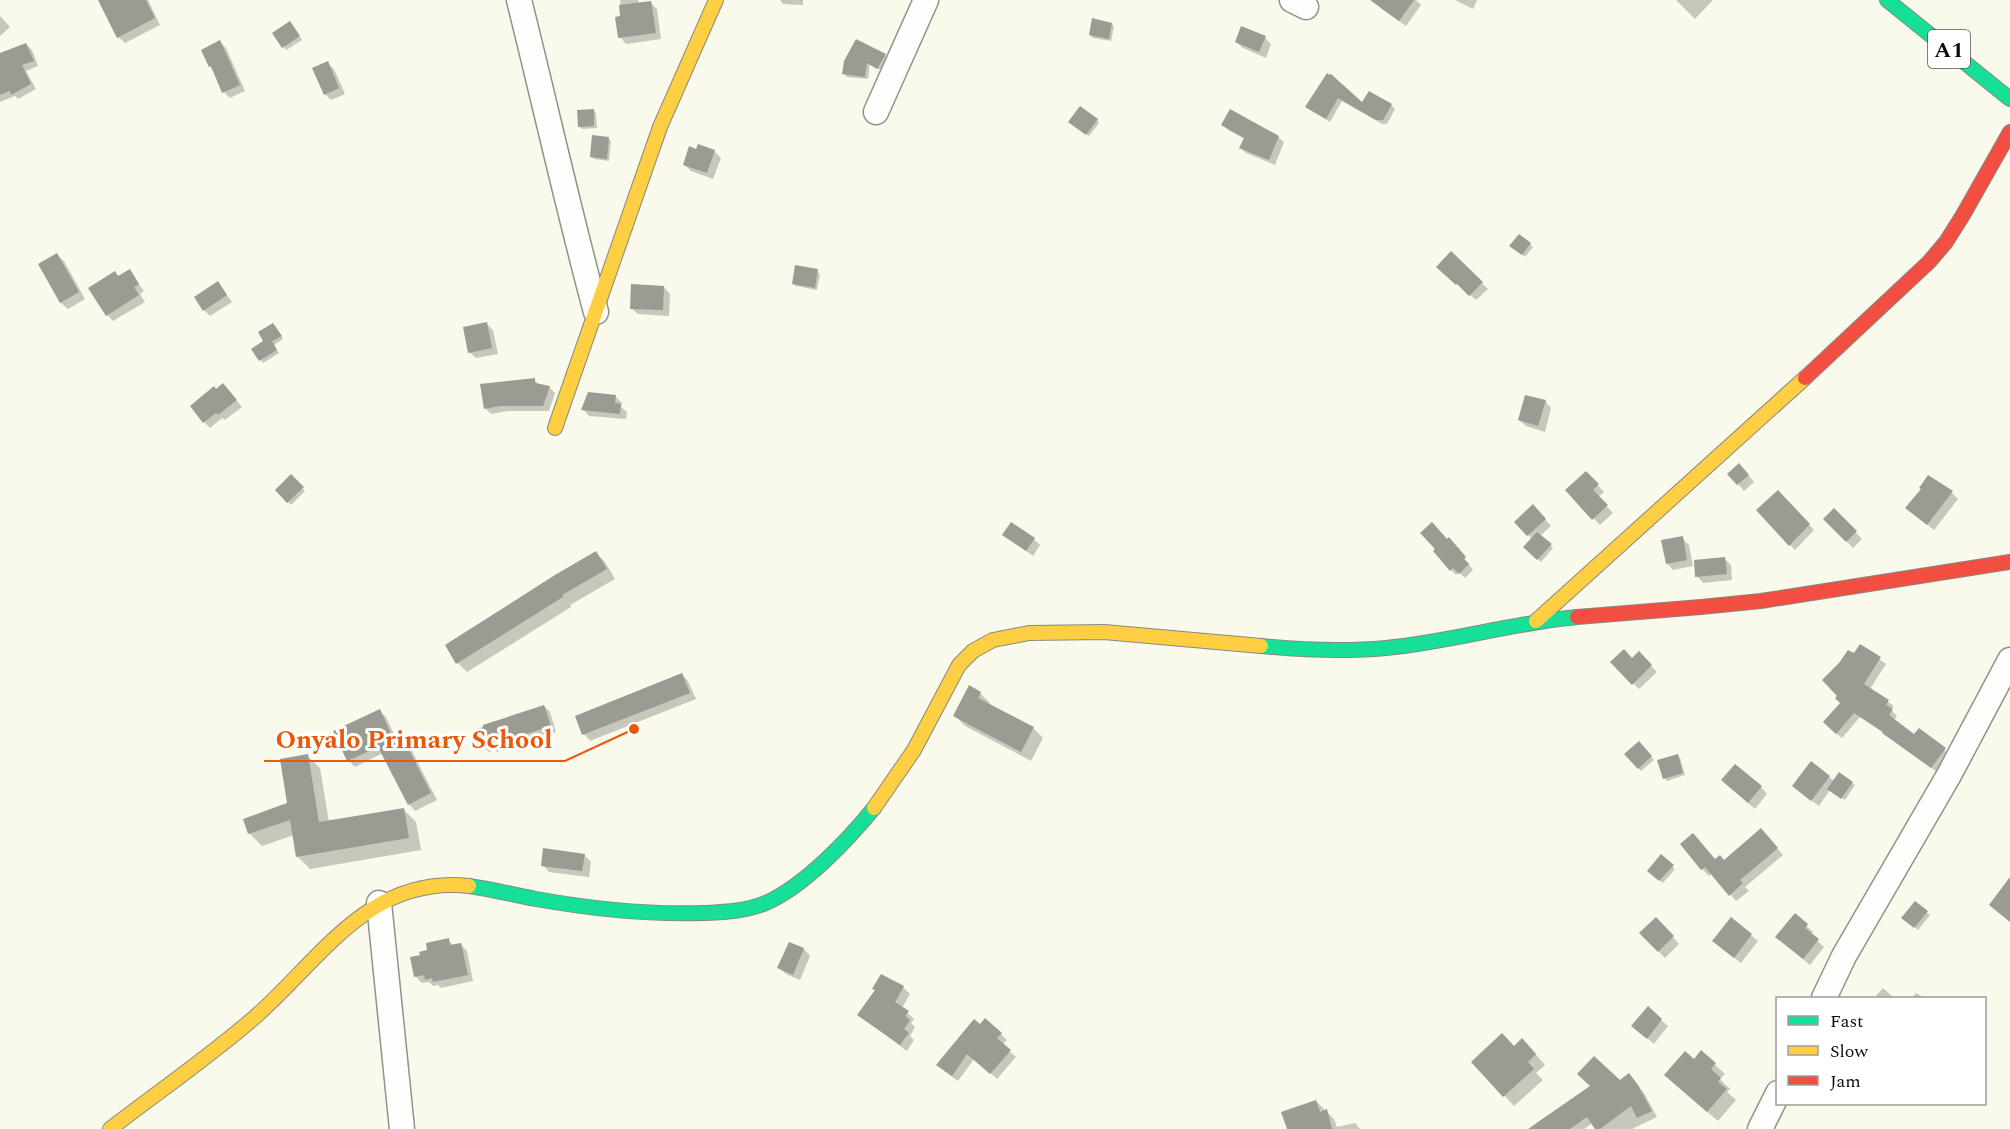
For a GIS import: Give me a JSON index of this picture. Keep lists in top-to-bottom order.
{
  "streets": {
    "main road": ["A1"]
  },
  "places": ["Onyalo Primary School"],
  "legend": ["Fast", "Slow", "Jam"]
}
